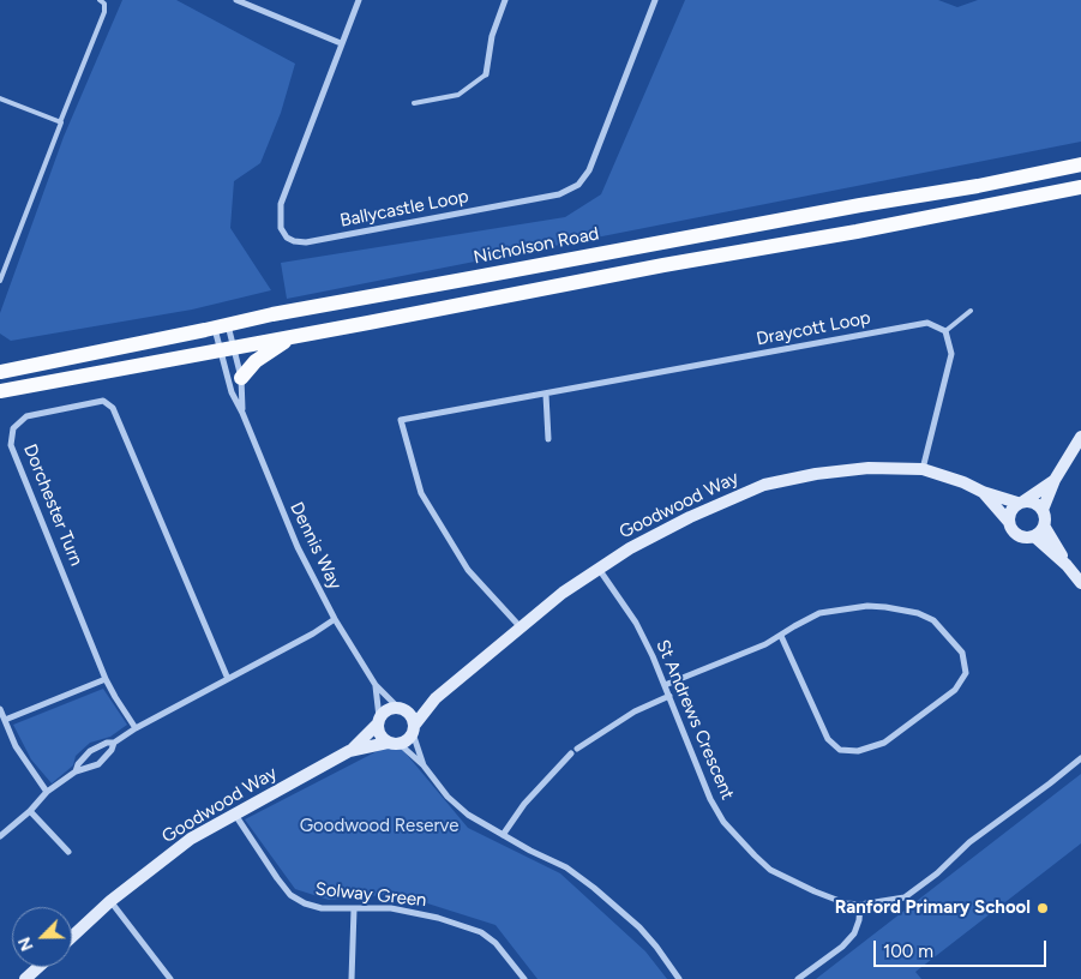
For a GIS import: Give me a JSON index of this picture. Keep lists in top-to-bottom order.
{
  "streets": {
    "main road": ["Nicholson Road"],
    "street": [
      "Ballycastle Loop",
      "Draycott Loop",
      "Dorchester Turn",
      "Goodwood Way",
      "Dennis Way",
      "St Andrews Crescent",
      "Solway Green"
    ]
  },
  "crossings": [
    ["Nicholson Road", "Dennis Way"],
    ["Draycott Loop", "Goodwood Way"],
    ["Goodwood Way", "Dennis Way"],
    ["Goodwood Way", "St Andrews Crescent"],
    ["Goodwood Way", "Solway Green"]
  ],
  "parks": ["Goodwood Reserve"],
  "places": ["Ranford Primary School"],
  "scale_bar": "100 m",
  "north": "bottom left"
}
